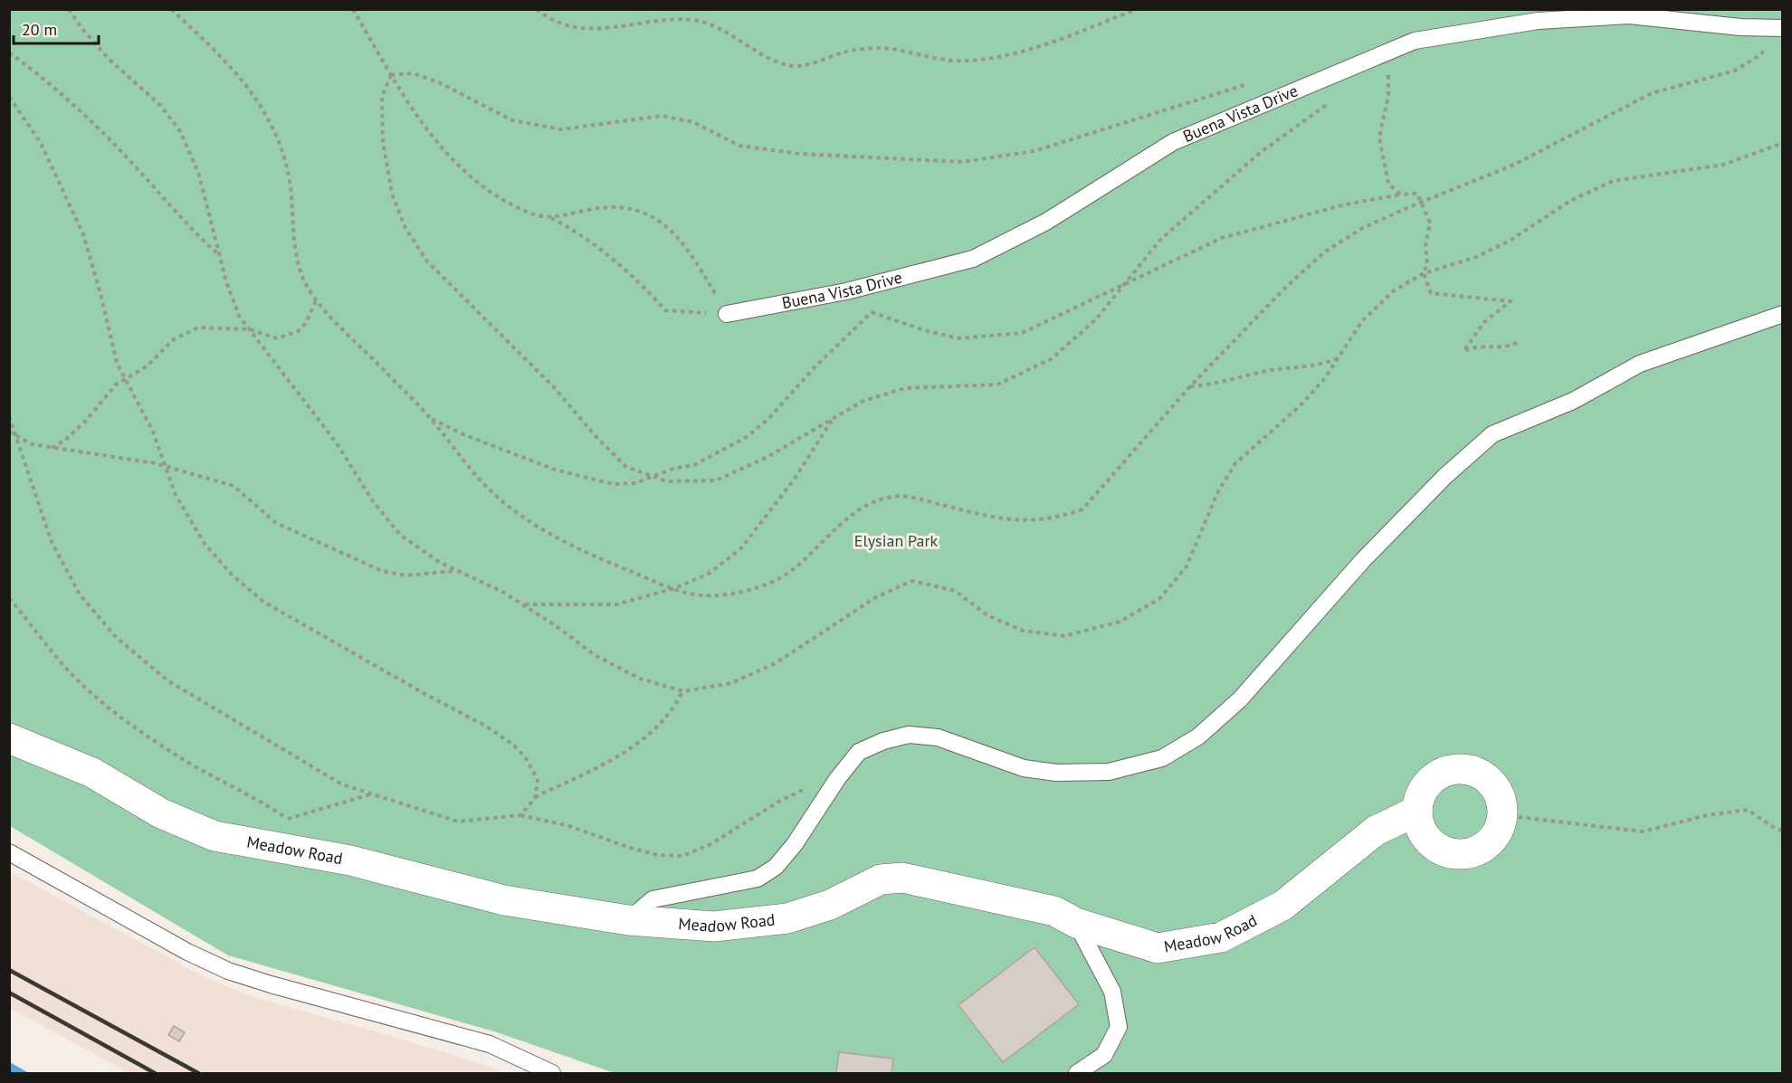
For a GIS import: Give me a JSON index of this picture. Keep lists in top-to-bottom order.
{
  "streets": {
    "street": ["Meadow Road"],
    "lane": ["Buena Vista Drive"]
  },
  "parks": ["Elysian Park"],
  "scale_bar": "20 m"
}
